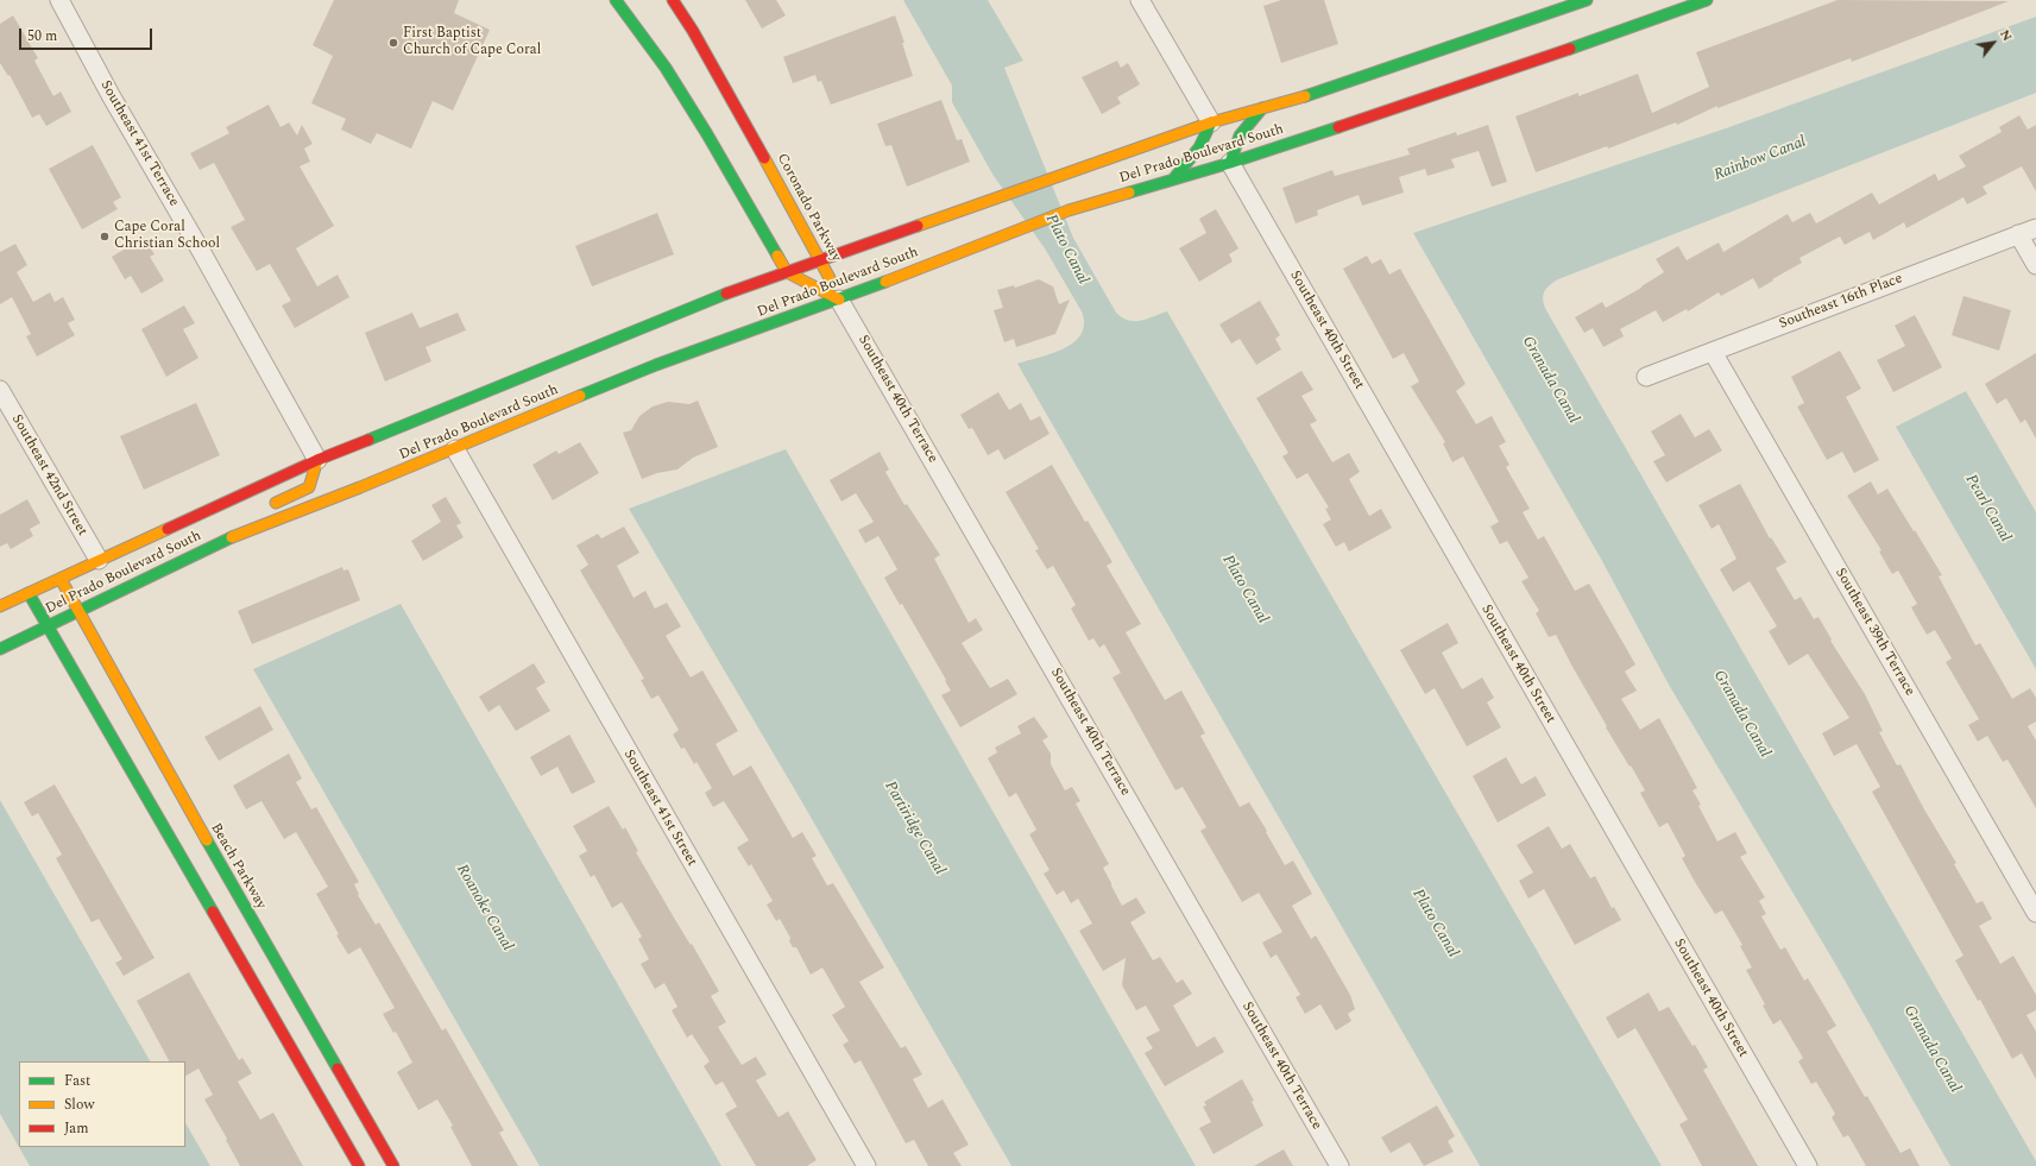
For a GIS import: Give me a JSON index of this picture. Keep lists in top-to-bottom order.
{
  "streets": {
    "main road": ["Del Prado Boulevard South", "Coronado Parkway", "Beach Parkway"],
    "street": [
      "Southeast 41st Terrace",
      "Southeast 16th Place",
      "Southeast 40th Street",
      "Southeast 40th Terrace",
      "Southeast 42nd Street",
      "Southeast 39th Terrace",
      "Southeast 41st Street"
    ]
  },
  "crossings": [
    ["Southeast 41st Terrace", "Del Prado Boulevard South"],
    ["Del Prado Boulevard South", "Coronado Parkway"],
    ["Del Prado Boulevard South", "Southeast 40th Street"],
    ["Del Prado Boulevard South", "Southeast 40th Terrace"],
    ["Del Prado Boulevard South", "Southeast 42nd Street"],
    ["Del Prado Boulevard South", "Southeast 41st Street"],
    ["Del Prado Boulevard South", "Beach Parkway"],
    ["Coronado Parkway", "Southeast 40th Terrace"],
    ["Southeast 16th Place", "Southeast 39th Terrace"]
  ],
  "water": [
    "Rainbow Canal",
    "Plato Canal",
    "Granada Canal",
    "Pearl Canal",
    "Partiridge Canal",
    "Roanoke Canal"
  ],
  "places": ["First Baptist Church of Cape Coral", "Cape Coral Christian School"],
  "legend": ["Fast", "Slow", "Jam"],
  "scale_bar": "50 m",
  "north": "top right"
}
